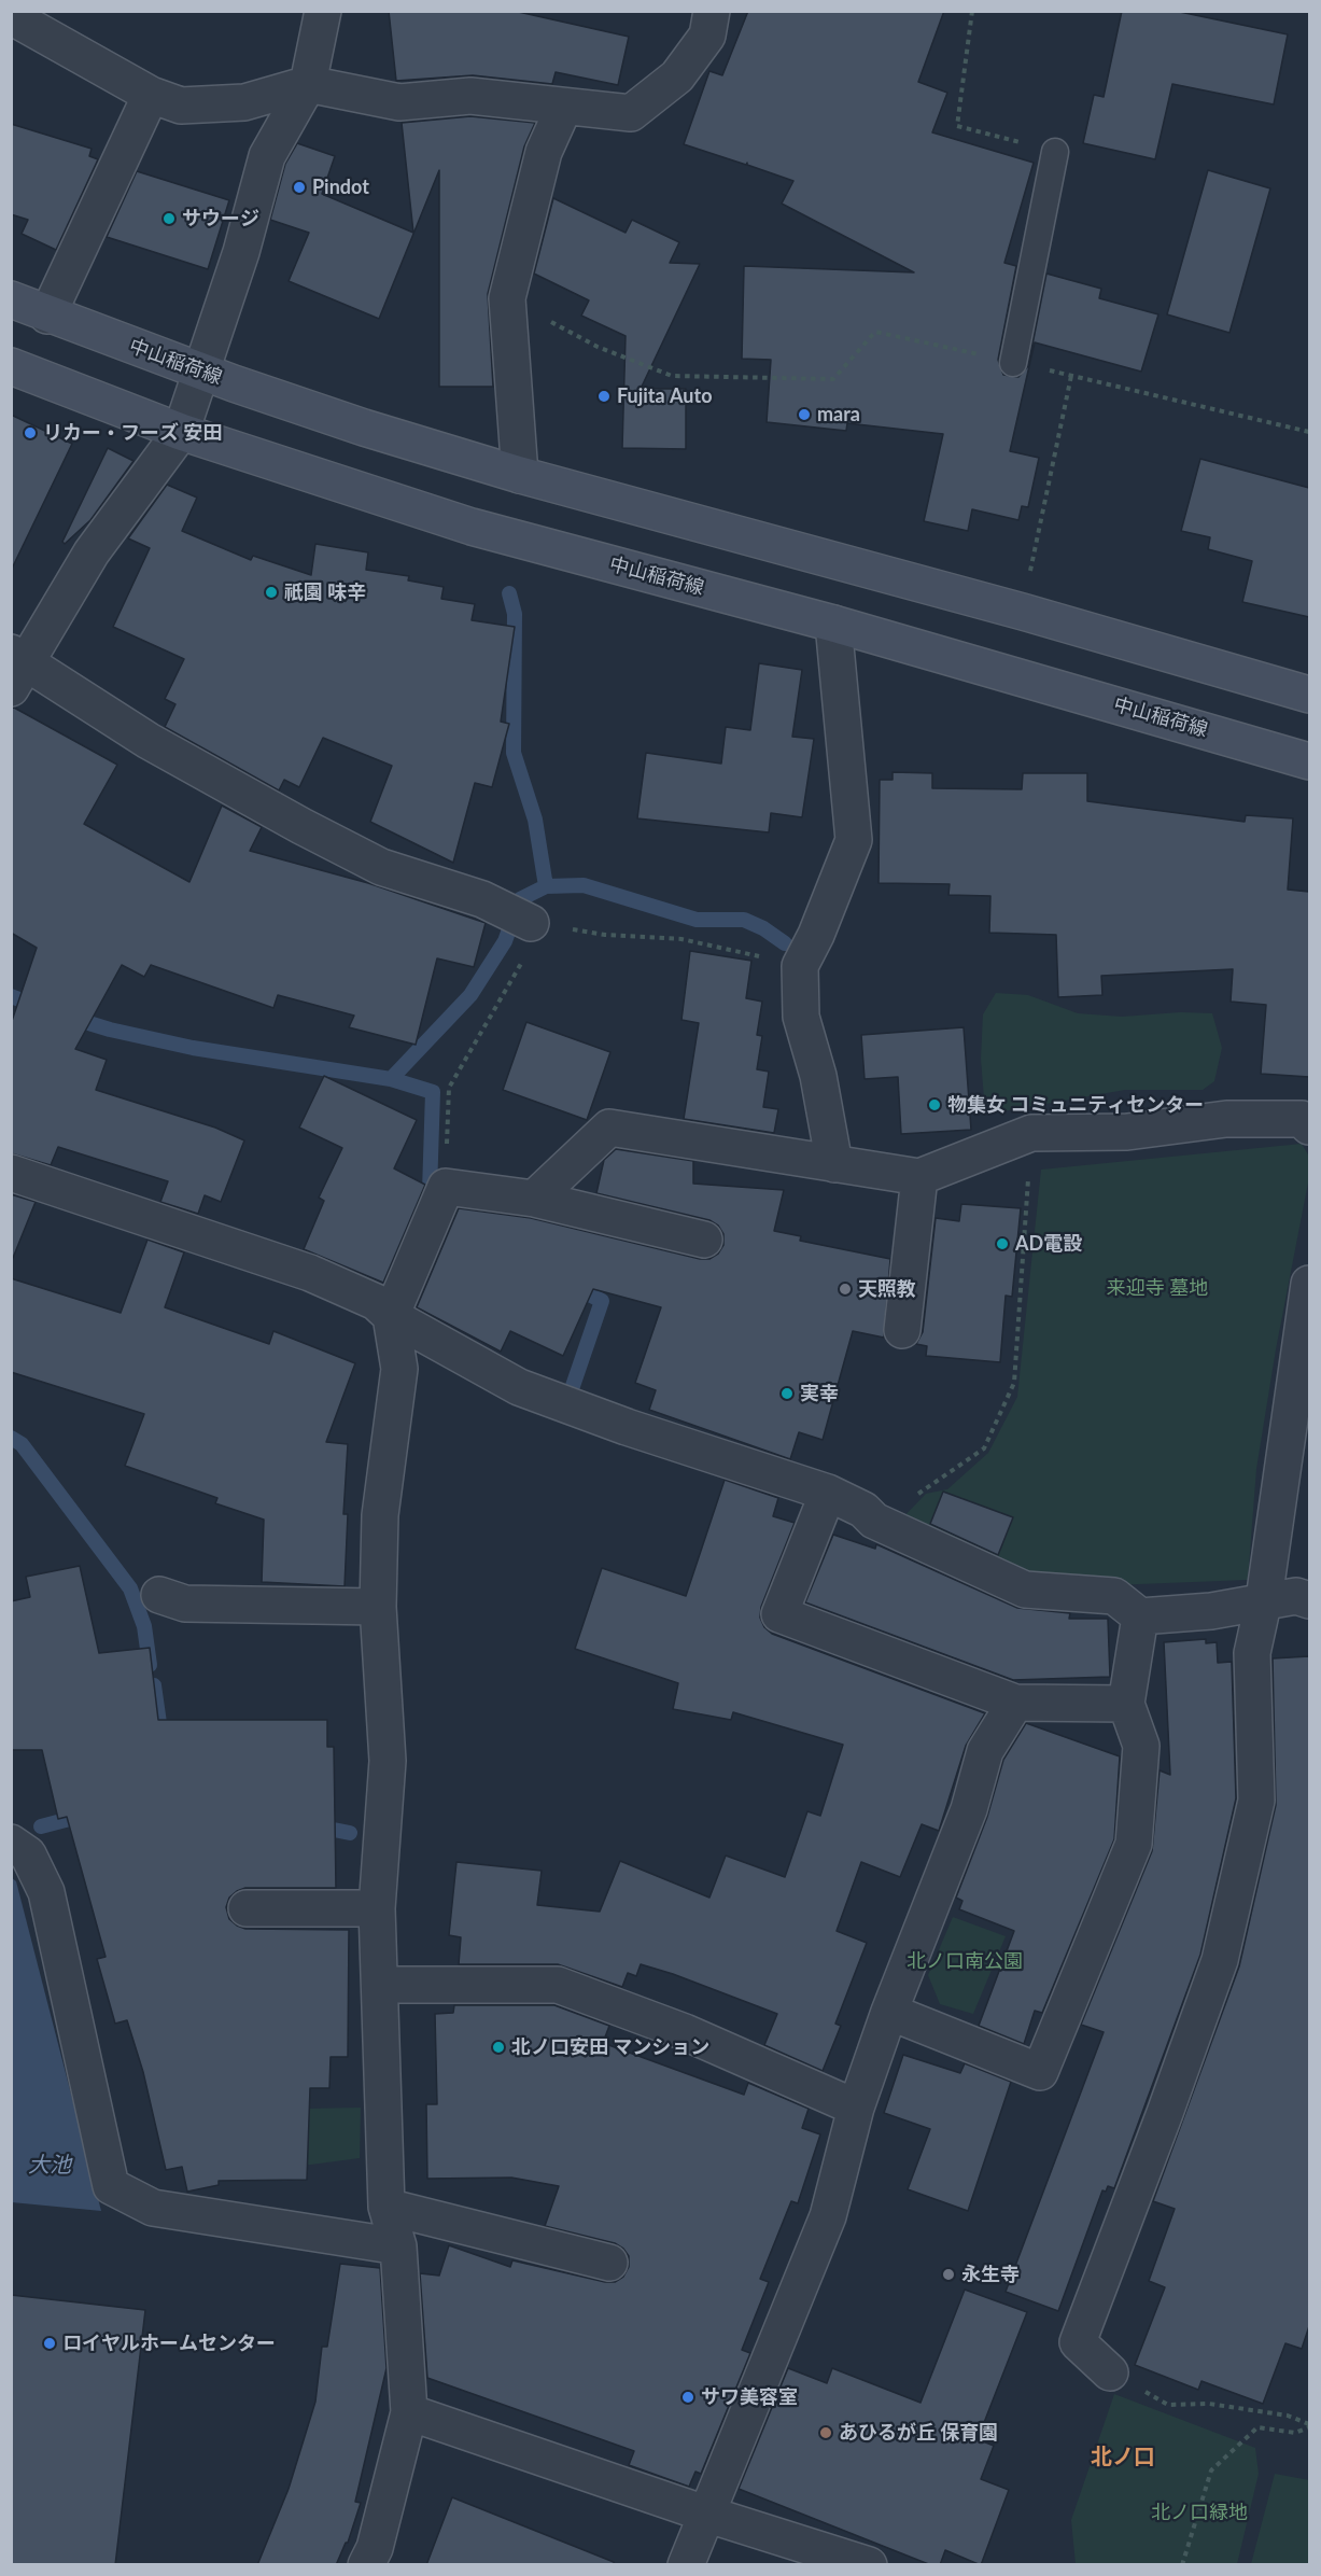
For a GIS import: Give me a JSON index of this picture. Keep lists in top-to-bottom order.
{
  "streets": {
    "main road": ["中山稲荷線"]
  },
  "districts": ["北ノ口"],
  "water": ["大池"],
  "parks": ["来迎寺 墓地", "北ノ口南公園", "北ノ口緑地"],
  "places": [
    "Pindot",
    "サウージ",
    "Fujita Auto",
    "mara",
    "リカー・フーズ 安田",
    "祇園 味辛",
    "物集女 コミュニティセンター",
    "AD電設",
    "天照教",
    "実幸",
    "北ノ口安田 マンション",
    "永生寺",
    "ロイヤルホームセンター",
    "サワ美容室",
    "あひるが丘 保育園"
  ]
}
